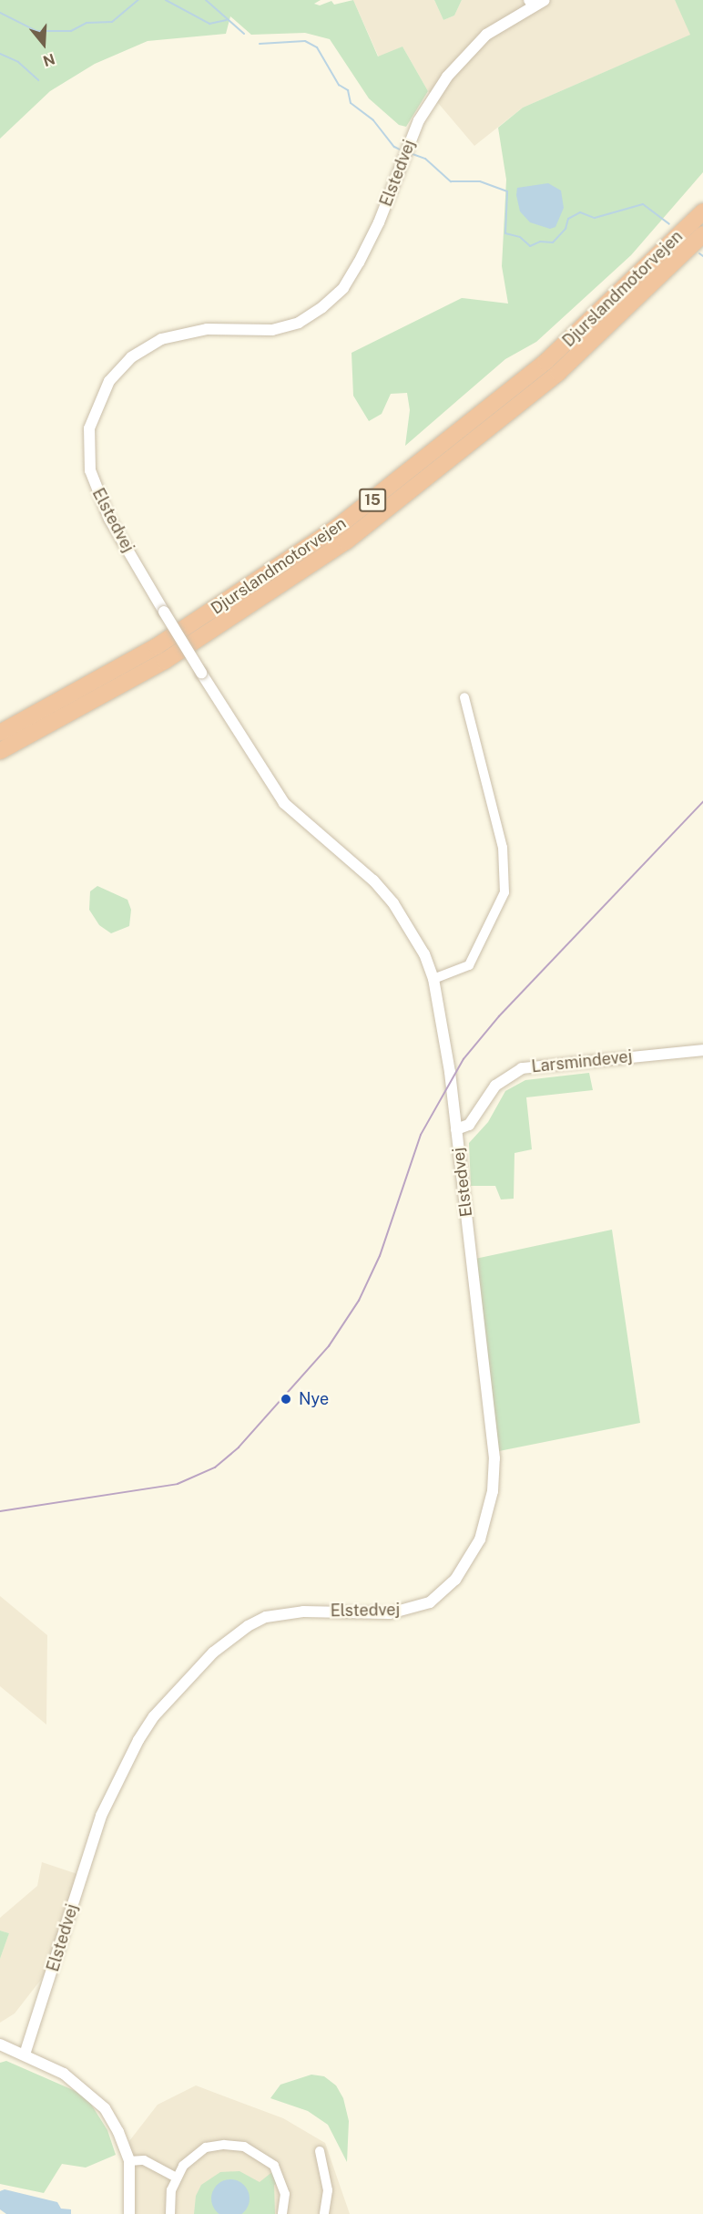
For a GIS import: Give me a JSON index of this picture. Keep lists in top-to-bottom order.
{
  "streets": {
    "highway": ["Djurslandmotorvejen", "15"],
    "street": ["Elstedvej", "Larsmindevej"]
  },
  "crossings": [
    ["Elstedvej", "Larsmindevej"]
  ],
  "places": ["Nye"],
  "north": "bottom"
}
